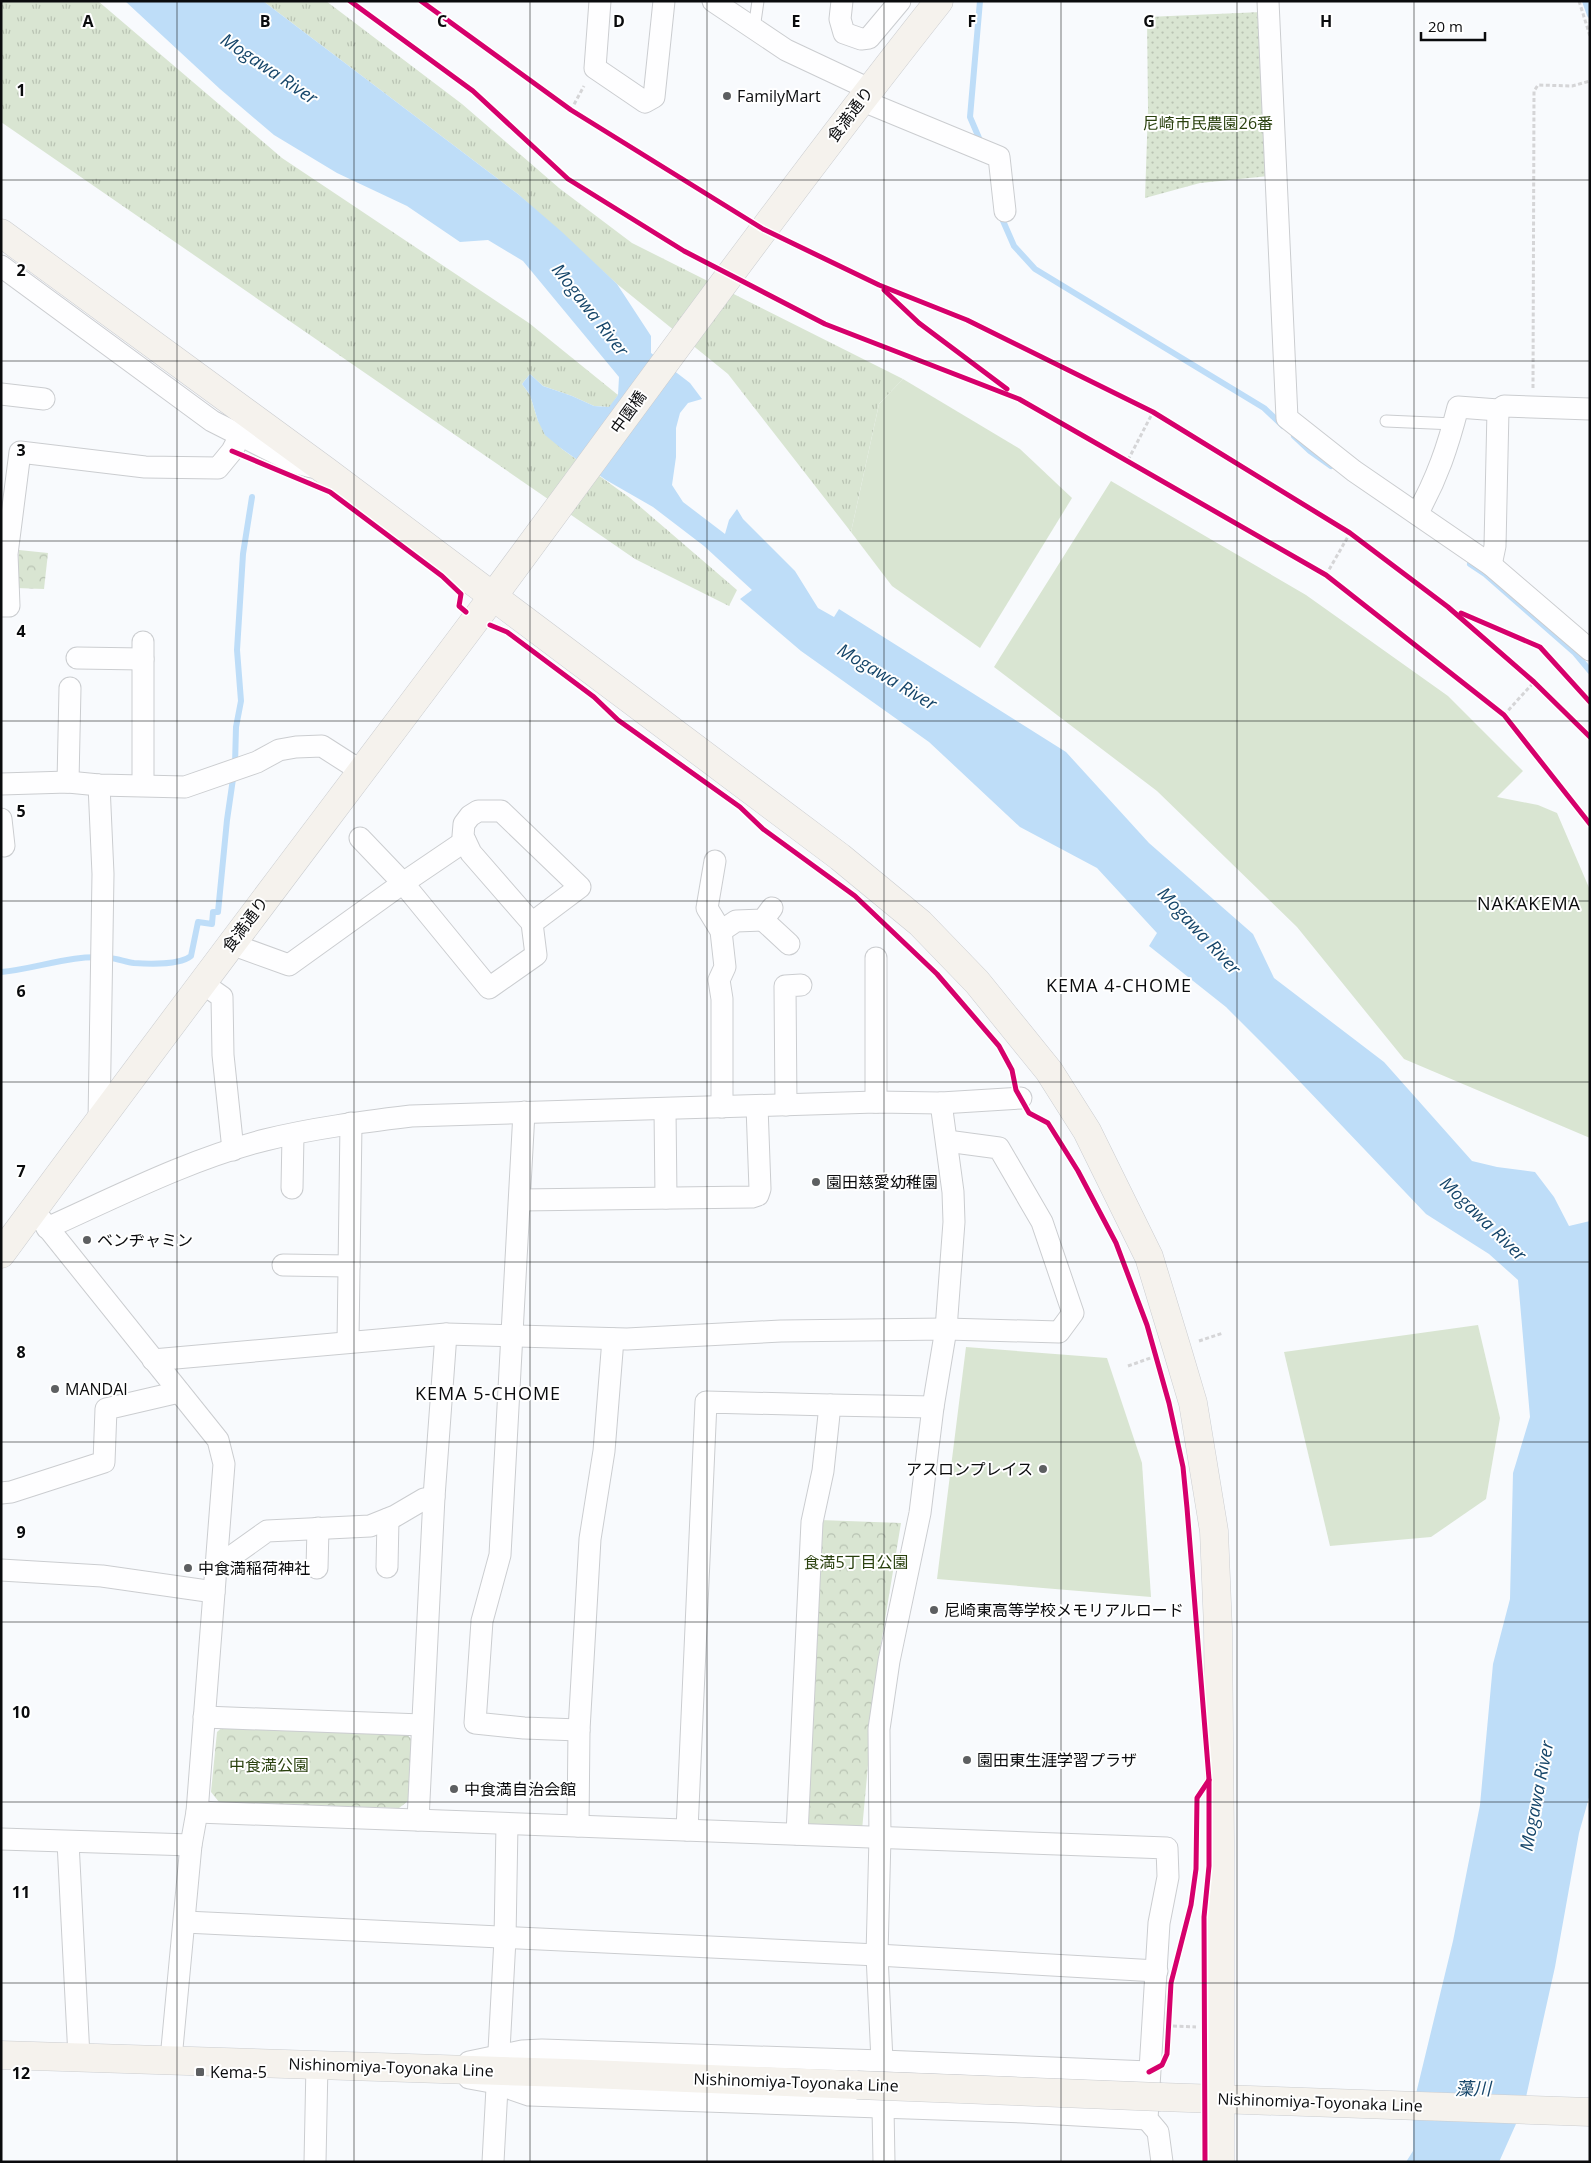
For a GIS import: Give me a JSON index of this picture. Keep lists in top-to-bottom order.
{
  "streets": {
    "street": ["食満通り", "中園橋", "Nishinomiya-Toyonaka Line"]
  },
  "crossings": [
    ["食満通り", "中園橋"]
  ],
  "districts": ["NAKAKEMA", "KEMA 4-CHOME", "KEMA 5-CHOME"],
  "water": ["Mogawa River", "藻川"],
  "parks": ["尼崎市民農園26番", "食満5丁目公園", "中食満公園"],
  "places": {
    "other": [
      "FamilyMart",
      "園田慈愛幼稚園",
      "ベンヂャミン",
      "MANDAI",
      "アスロンプレイス",
      "中食満稲荷神社",
      "尼崎東高等学校メモリアルロード",
      "園田東生涯学習プラザ",
      "中食満自治会館"
    ],
    "transit": ["Kema-5"]
  },
  "scale_bar": "20 m",
  "grid": {
    "columns": [
      "A",
      "B",
      "C",
      "D",
      "E",
      "F",
      "G",
      "H"
    ],
    "rows": [
      "1",
      "2",
      "3",
      "4",
      "5",
      "6",
      "7",
      "8",
      "9",
      "10",
      "11",
      "12"
    ]
  }
}
